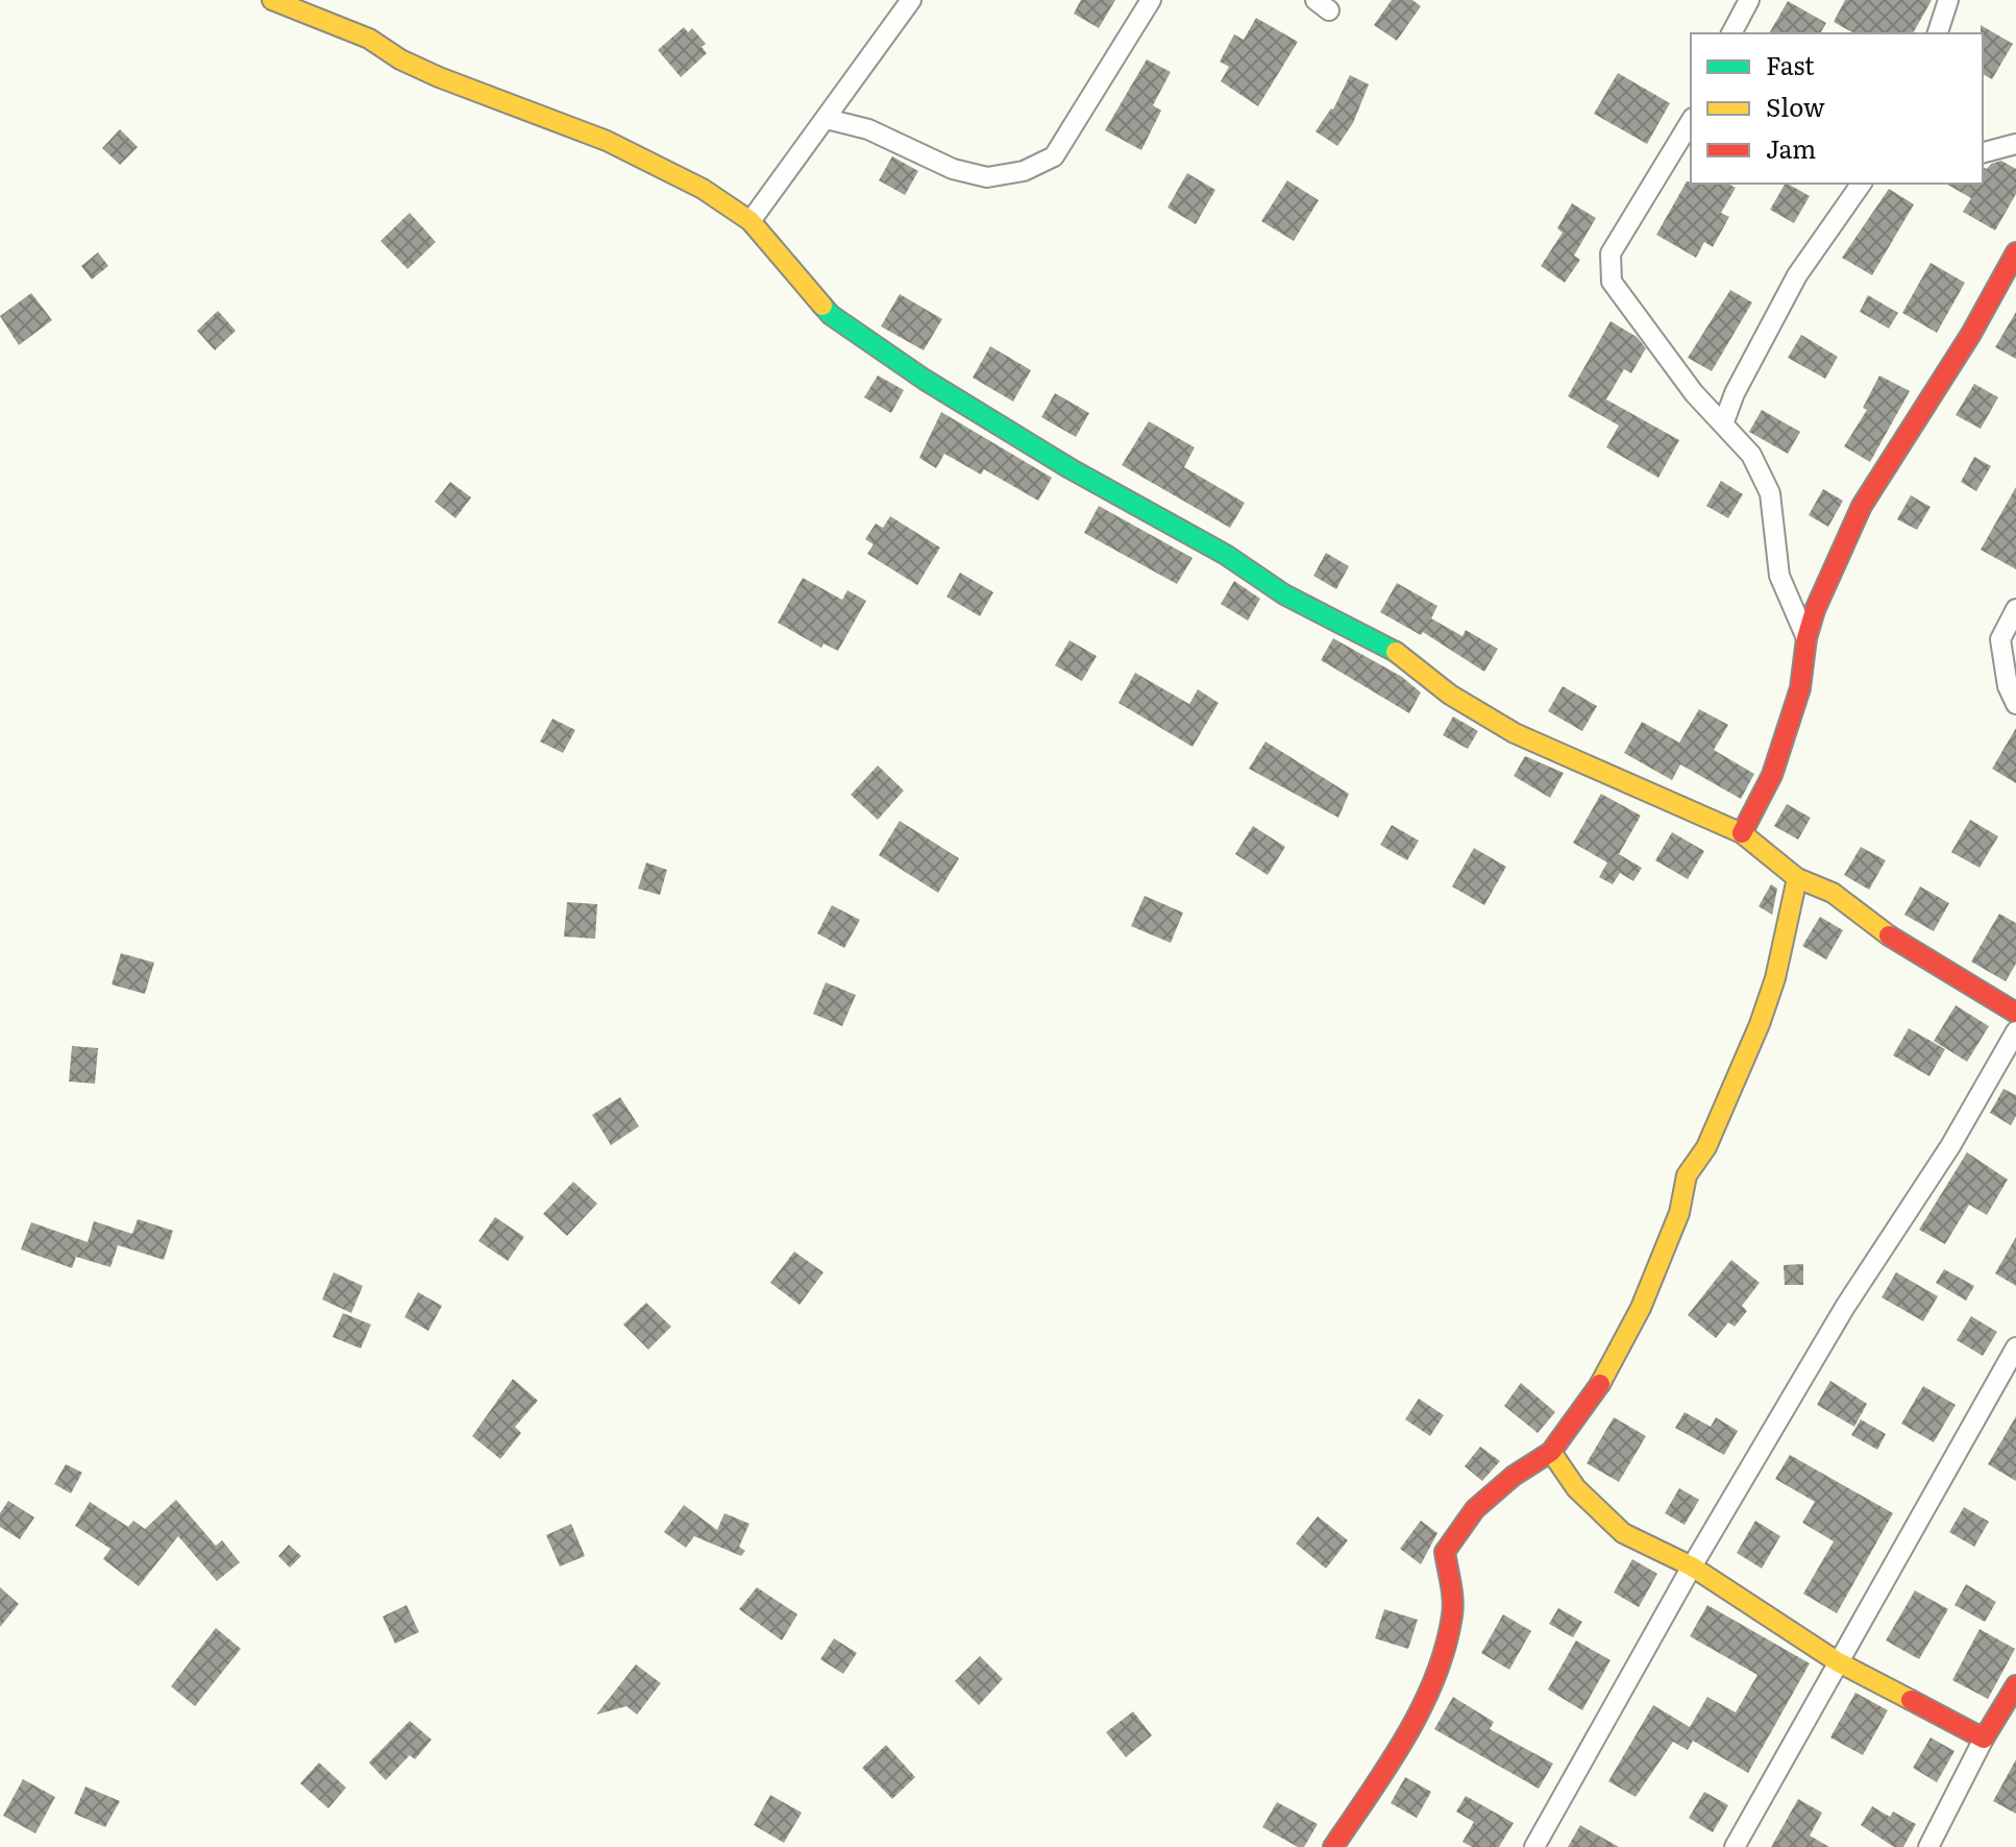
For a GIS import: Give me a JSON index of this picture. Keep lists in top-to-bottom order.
{
  "legend": ["Fast", "Slow", "Jam"]
}
